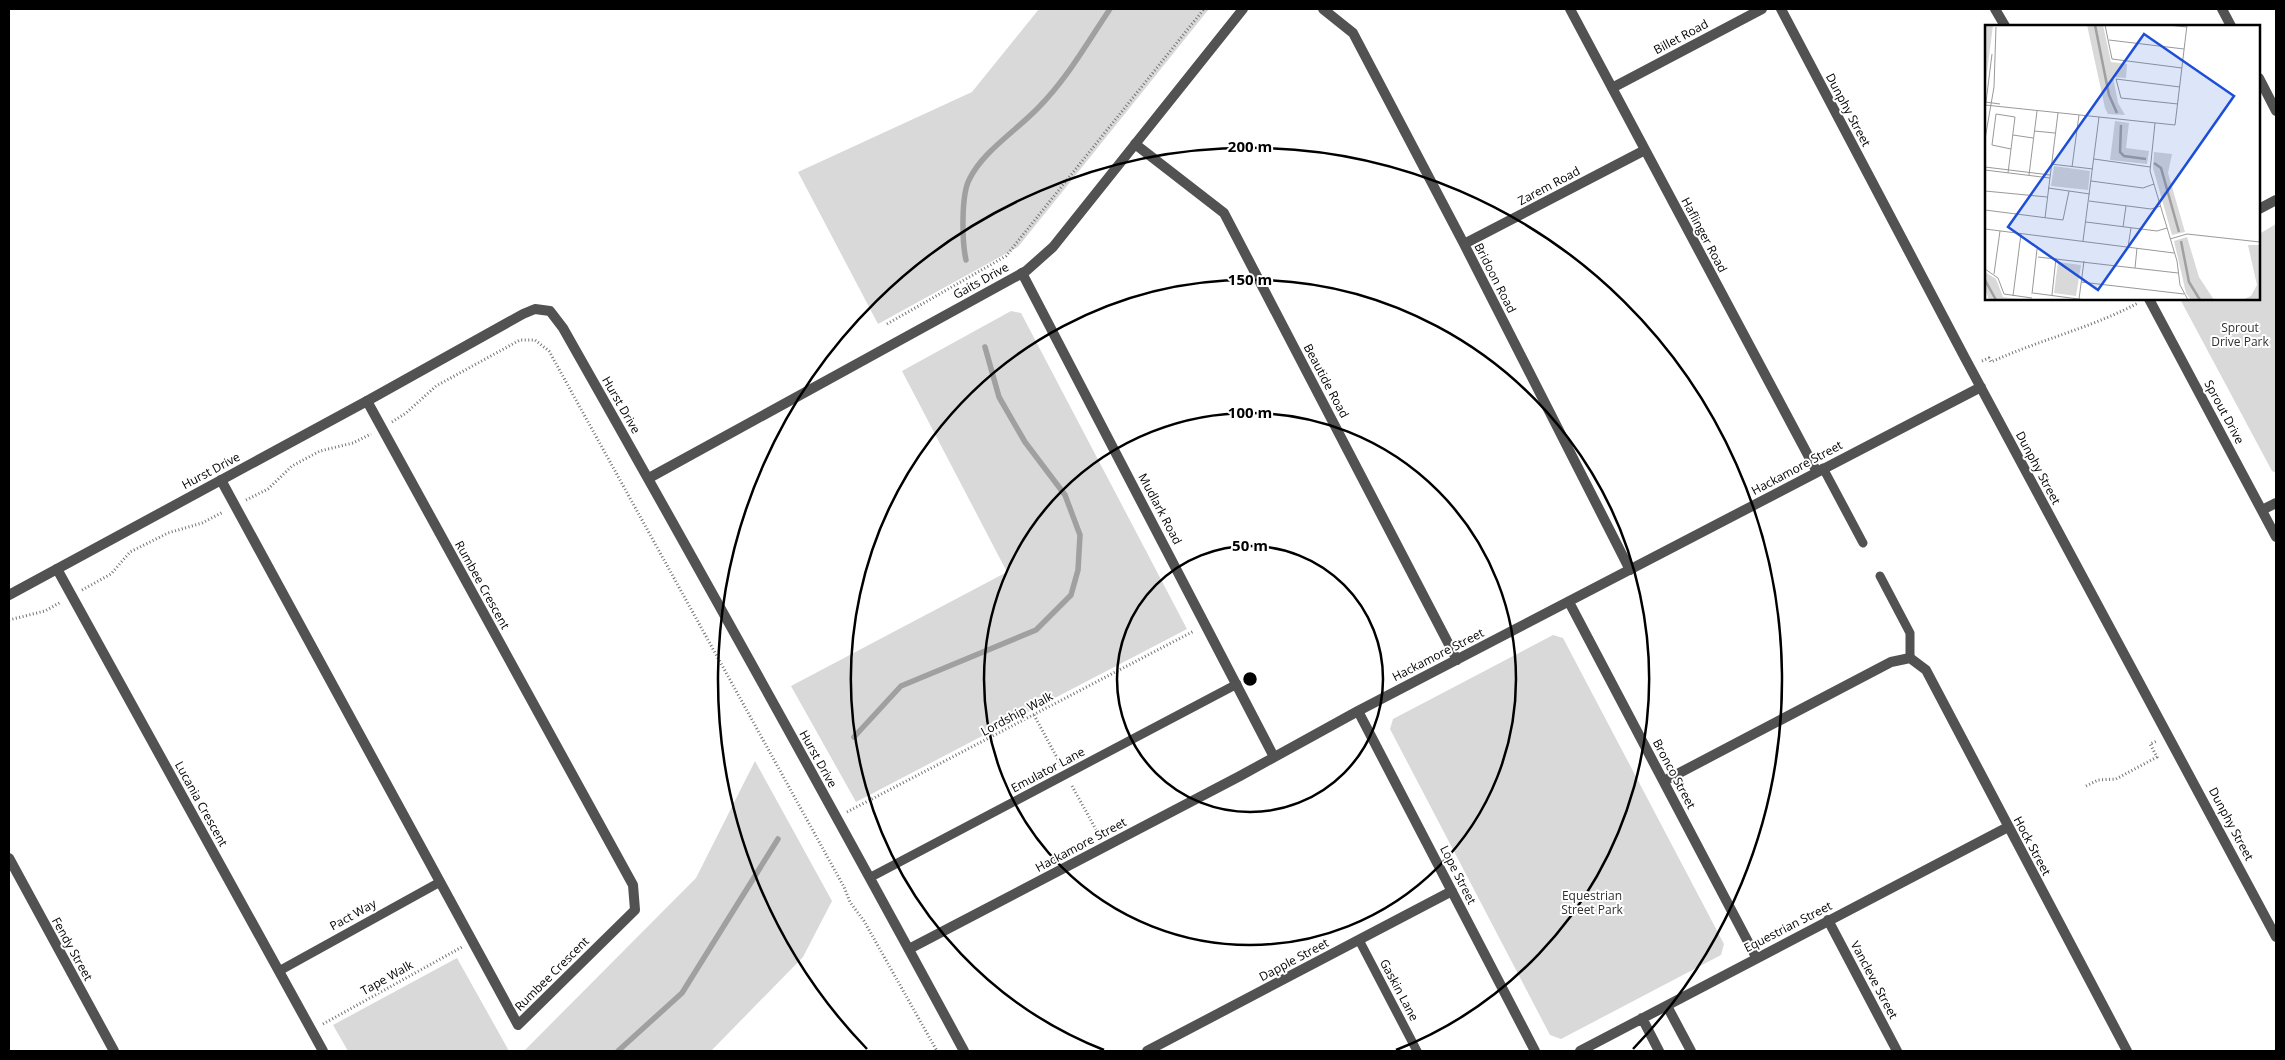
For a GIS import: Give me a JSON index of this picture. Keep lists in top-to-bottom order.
{
  "streets": {
    "street": [
      "Billet Road",
      "Dunphy Street",
      "Zarem Road",
      "Haflinger Road",
      "Bridoon Road",
      "Gaits Drive",
      "Beautide Road",
      "Hurst Drive",
      "Sprout Drive",
      "Hackamore Street",
      "Mudlark Road",
      "Rumbee Crescent",
      "Bronco Street",
      "Lucania Crescent",
      "Hock Street",
      "Lope Street",
      "Equestrian Street",
      "Fendy Street",
      "Dapple Street",
      "Vancleve Street"
    ],
    "lane": ["Emulator Lane", "Pact Way", "Gaskin Lane"],
    "path": ["Lordship Walk", "Tape Walk"]
  },
  "crossings": [
    ["Billet Road", "Haflinger Road"],
    ["Dunphy Street", "Hackamore Street"],
    ["Zarem Road", "Haflinger Road"],
    ["Zarem Road", "Bridoon Road"],
    ["Haflinger Road", "Hackamore Street"],
    ["Bridoon Road", "Hackamore Street"],
    ["Gaits Drive", "Beautide Road"],
    ["Gaits Drive", "Hurst Drive"],
    ["Gaits Drive", "Mudlark Road"],
    ["Beautide Road", "Hackamore Street"],
    ["Hurst Drive", "Hackamore Street"],
    ["Hurst Drive", "Rumbee Crescent"],
    ["Hurst Drive", "Lordship Walk"],
    ["Hurst Drive", "Emulator Lane"],
    ["Hurst Drive", "Lucania Crescent"],
    ["Hackamore Street", "Mudlark Road"],
    ["Hackamore Street", "Bronco Street"],
    ["Hackamore Street", "Lope Street"],
    ["Mudlark Road", "Lordship Walk"],
    ["Mudlark Road", "Emulator Lane"],
    ["Rumbee Crescent", "Pact Way"],
    ["Rumbee Crescent", "Tape Walk"],
    ["Bronco Street", "Equestrian Street"],
    ["Lucania Crescent", "Pact Way"],
    ["Lucania Crescent", "Tape Walk"],
    ["Hock Street", "Equestrian Street"],
    ["Lope Street", "Dapple Street"],
    ["Equestrian Street", "Vancleve Street"],
    ["Dapple Street", "Gaskin Lane"]
  ],
  "parks": ["Sprout Drive Park", "Equestrian Street Park"],
  "rings": [
    "200 m",
    "150 m",
    "100 m",
    "50 m"
  ]
}
